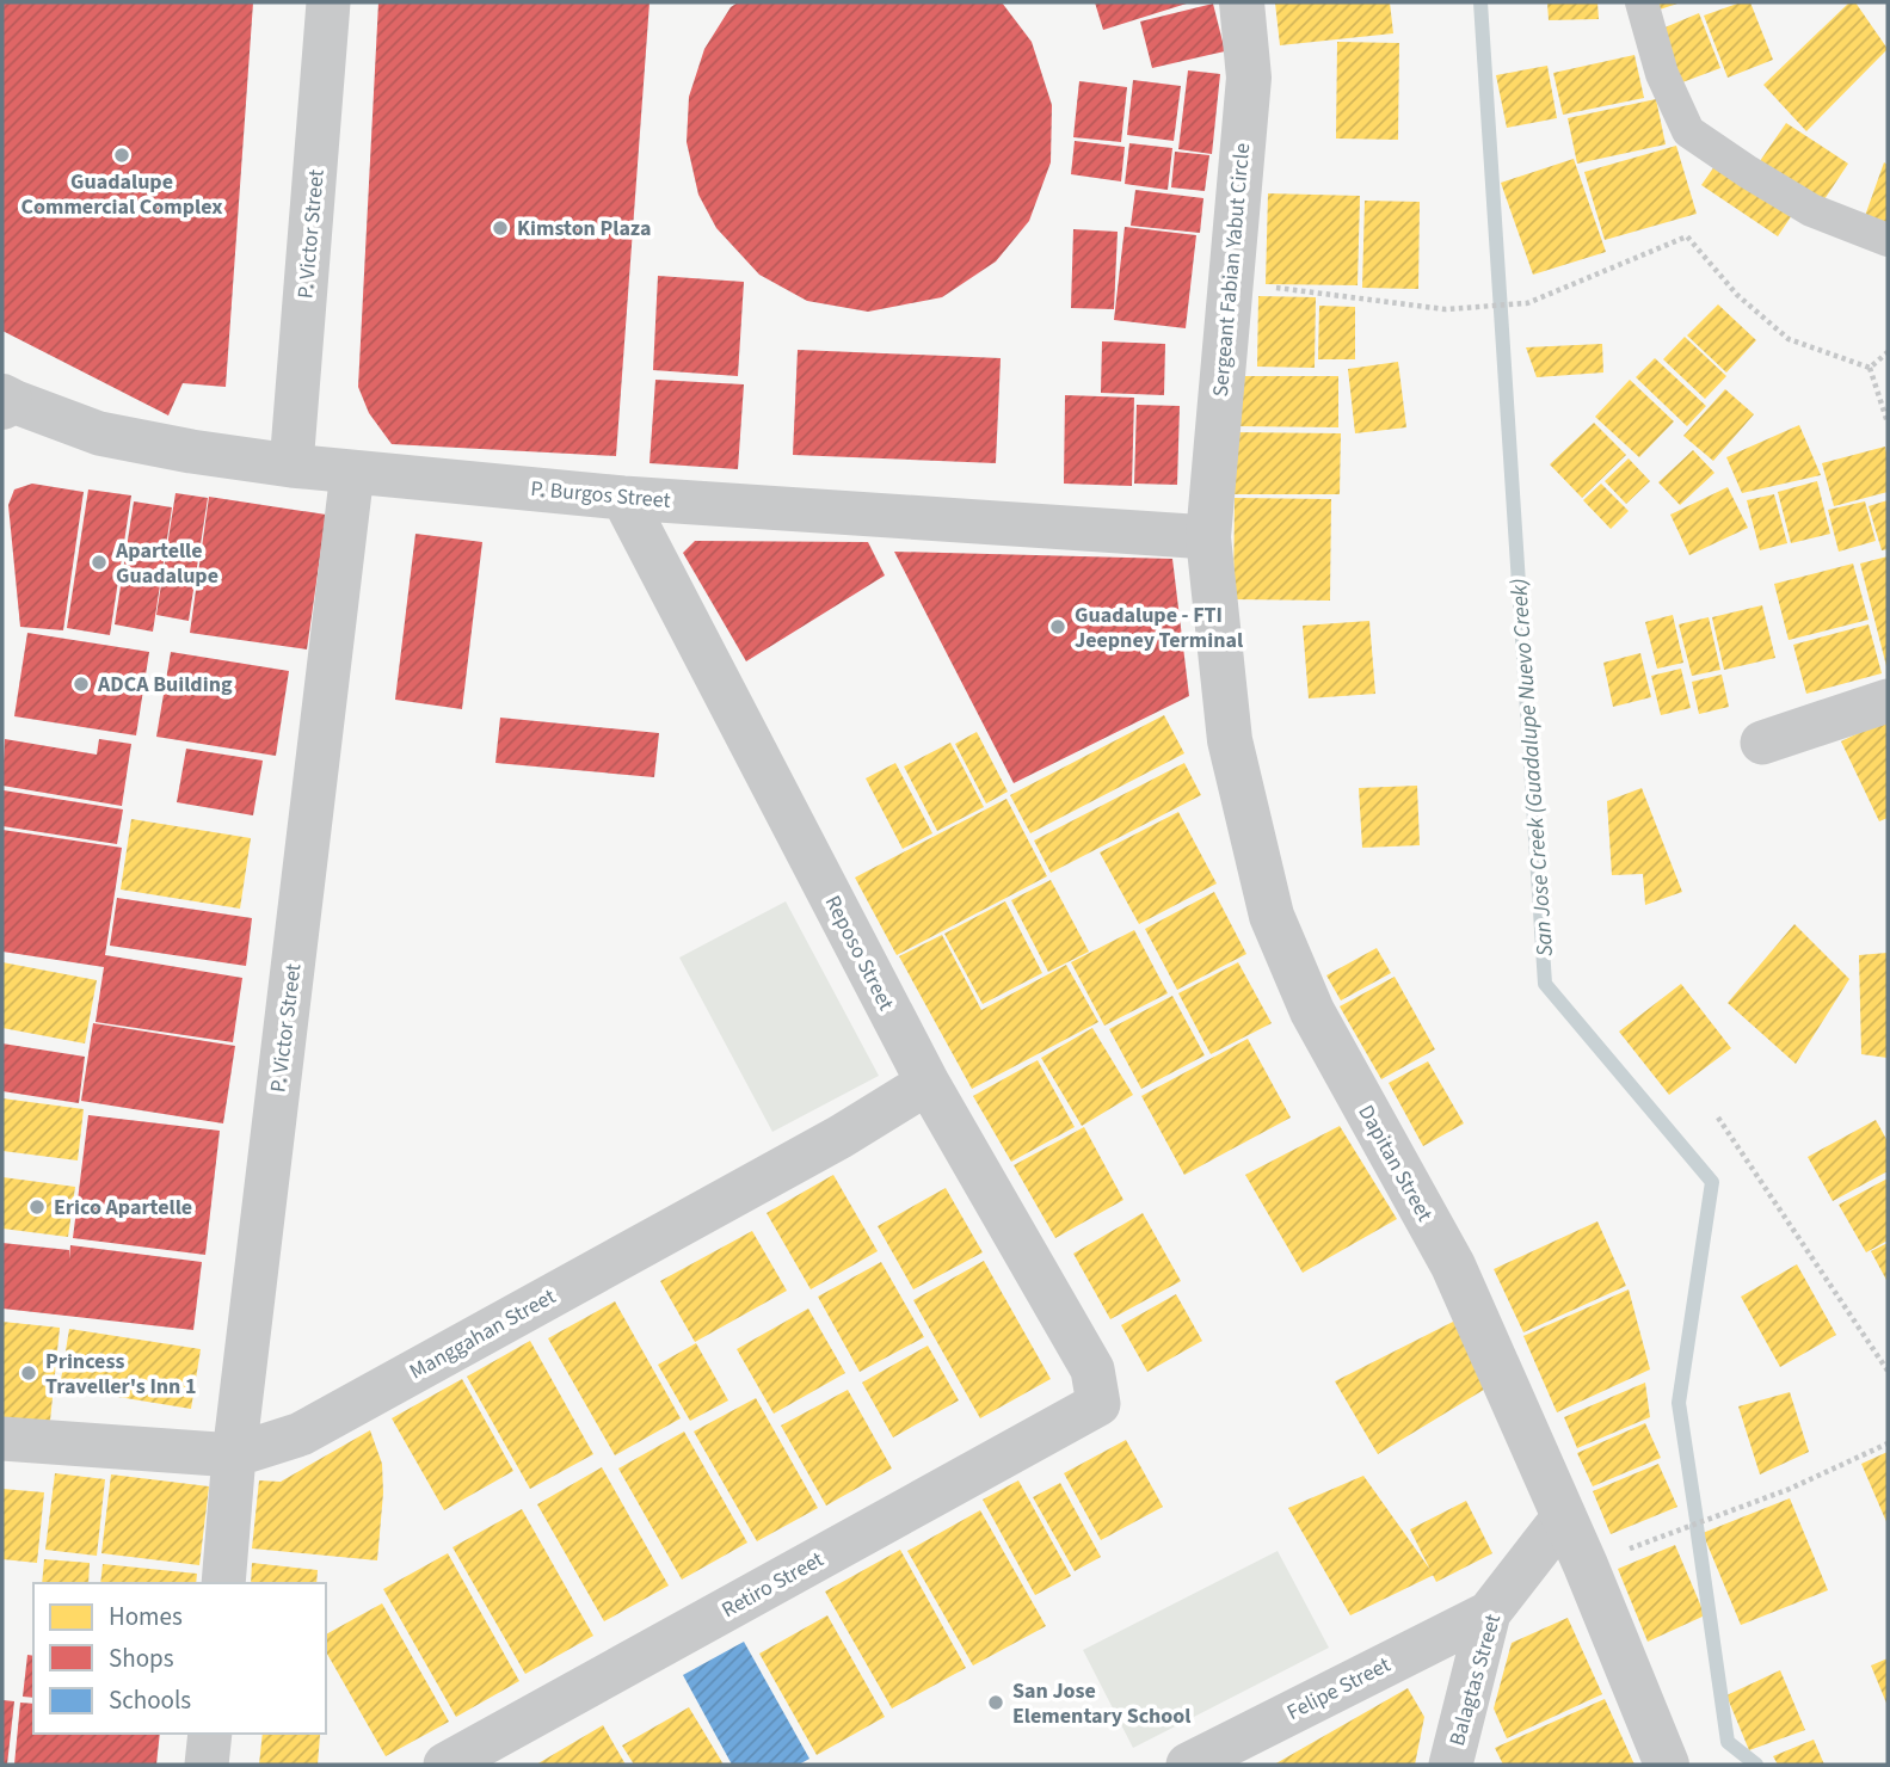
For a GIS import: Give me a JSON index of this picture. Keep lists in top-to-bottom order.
{
  "streets": {
    "street": [
      "P. Victor Street",
      "Sergeant Fabian Yabut Circle",
      "P. Burgos Street",
      "Reposo Street",
      "Dapitan Street",
      "Manggahan Street",
      "Retiro Street",
      "Balagtas Street",
      "Felipe Street"
    ]
  },
  "crossings": [
    ["P. Victor Street", "P. Burgos Street"],
    ["P. Victor Street", "Manggahan Street"],
    ["Sergeant Fabian Yabut Circle", "P. Burgos Street"],
    ["Sergeant Fabian Yabut Circle", "Dapitan Street"],
    ["P. Burgos Street", "Reposo Street"],
    ["P. Burgos Street", "Dapitan Street"],
    ["Reposo Street", "Manggahan Street"],
    ["Reposo Street", "Retiro Street"],
    ["Dapitan Street", "Balagtas Street"],
    ["Balagtas Street", "Felipe Street"]
  ],
  "water": ["San Jose Creek (Guadalupe Nuevo Creek)"],
  "places": [
    "Guadalupe Commercial Complex",
    "Kimston Plaza",
    "Apartelle Guadalupe",
    "Guadalupe - FTI Jeepney Terminal",
    "ADCA Building",
    "Erico Apartelle",
    "Princess Traveller's Inn 1",
    "San Jose Elementary School"
  ],
  "legend": ["Homes", "Shops", "Schools"]
}
